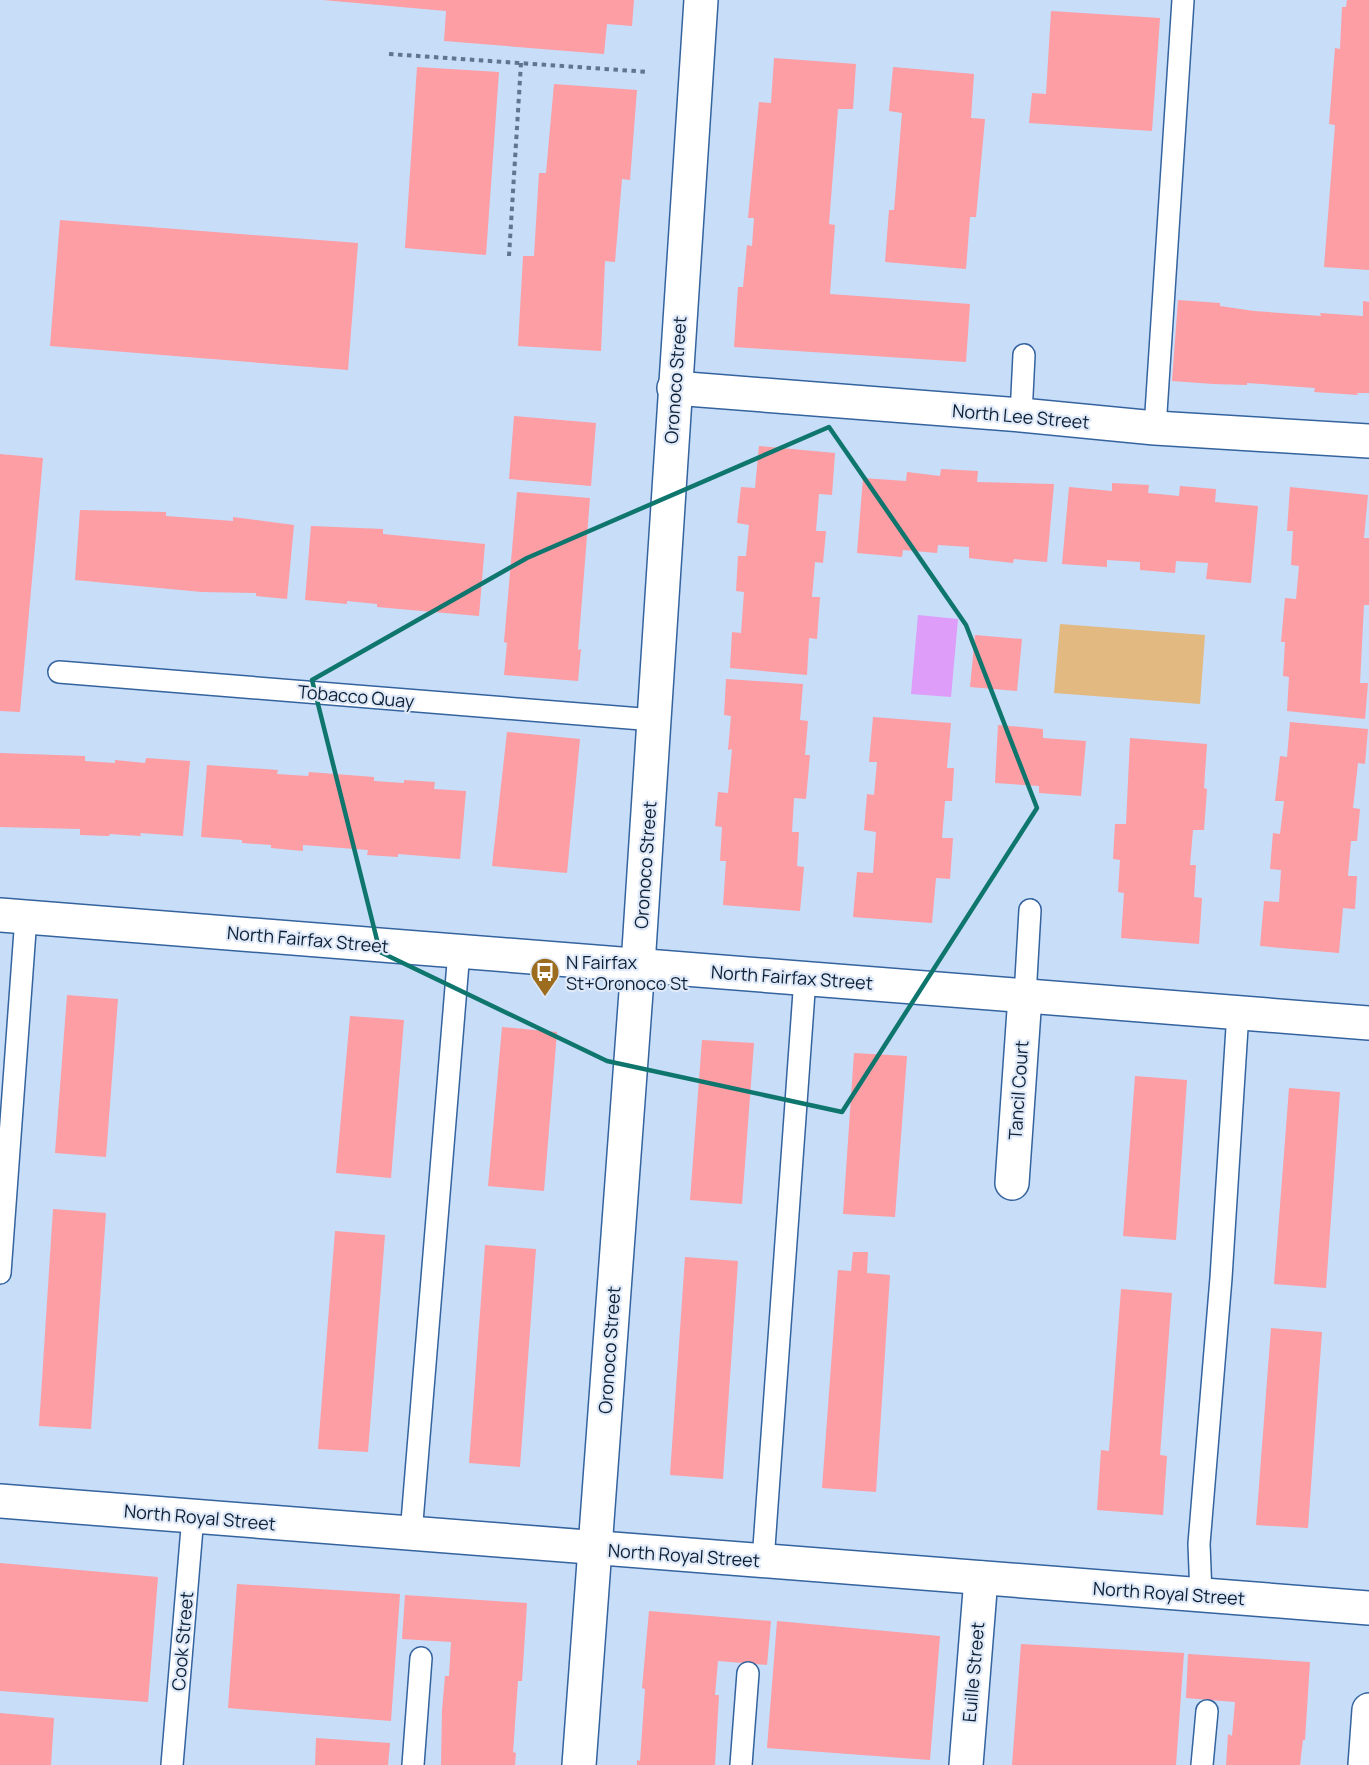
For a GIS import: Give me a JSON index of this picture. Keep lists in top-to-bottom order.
{
  "streets": {
    "street": [
      "Oronoco Street",
      "North Lee Street",
      "North Fairfax Street",
      "Tancil Court",
      "North Royal Street",
      "Euille Street"
    ],
    "lane": ["Tobacco Quay", "Cook Street"]
  },
  "crossings": [
    ["Oronoco Street", "North Lee Street"],
    ["Oronoco Street", "Tobacco Quay"],
    ["Oronoco Street", "North Fairfax Street"],
    ["Oronoco Street", "North Royal Street"],
    ["North Fairfax Street", "Tancil Court"],
    ["North Royal Street", "Cook Street"],
    ["North Royal Street", "Euille Street"]
  ],
  "places": {
    "bus stop": ["N Fairfax St+Oronoco St"]
  }
}
